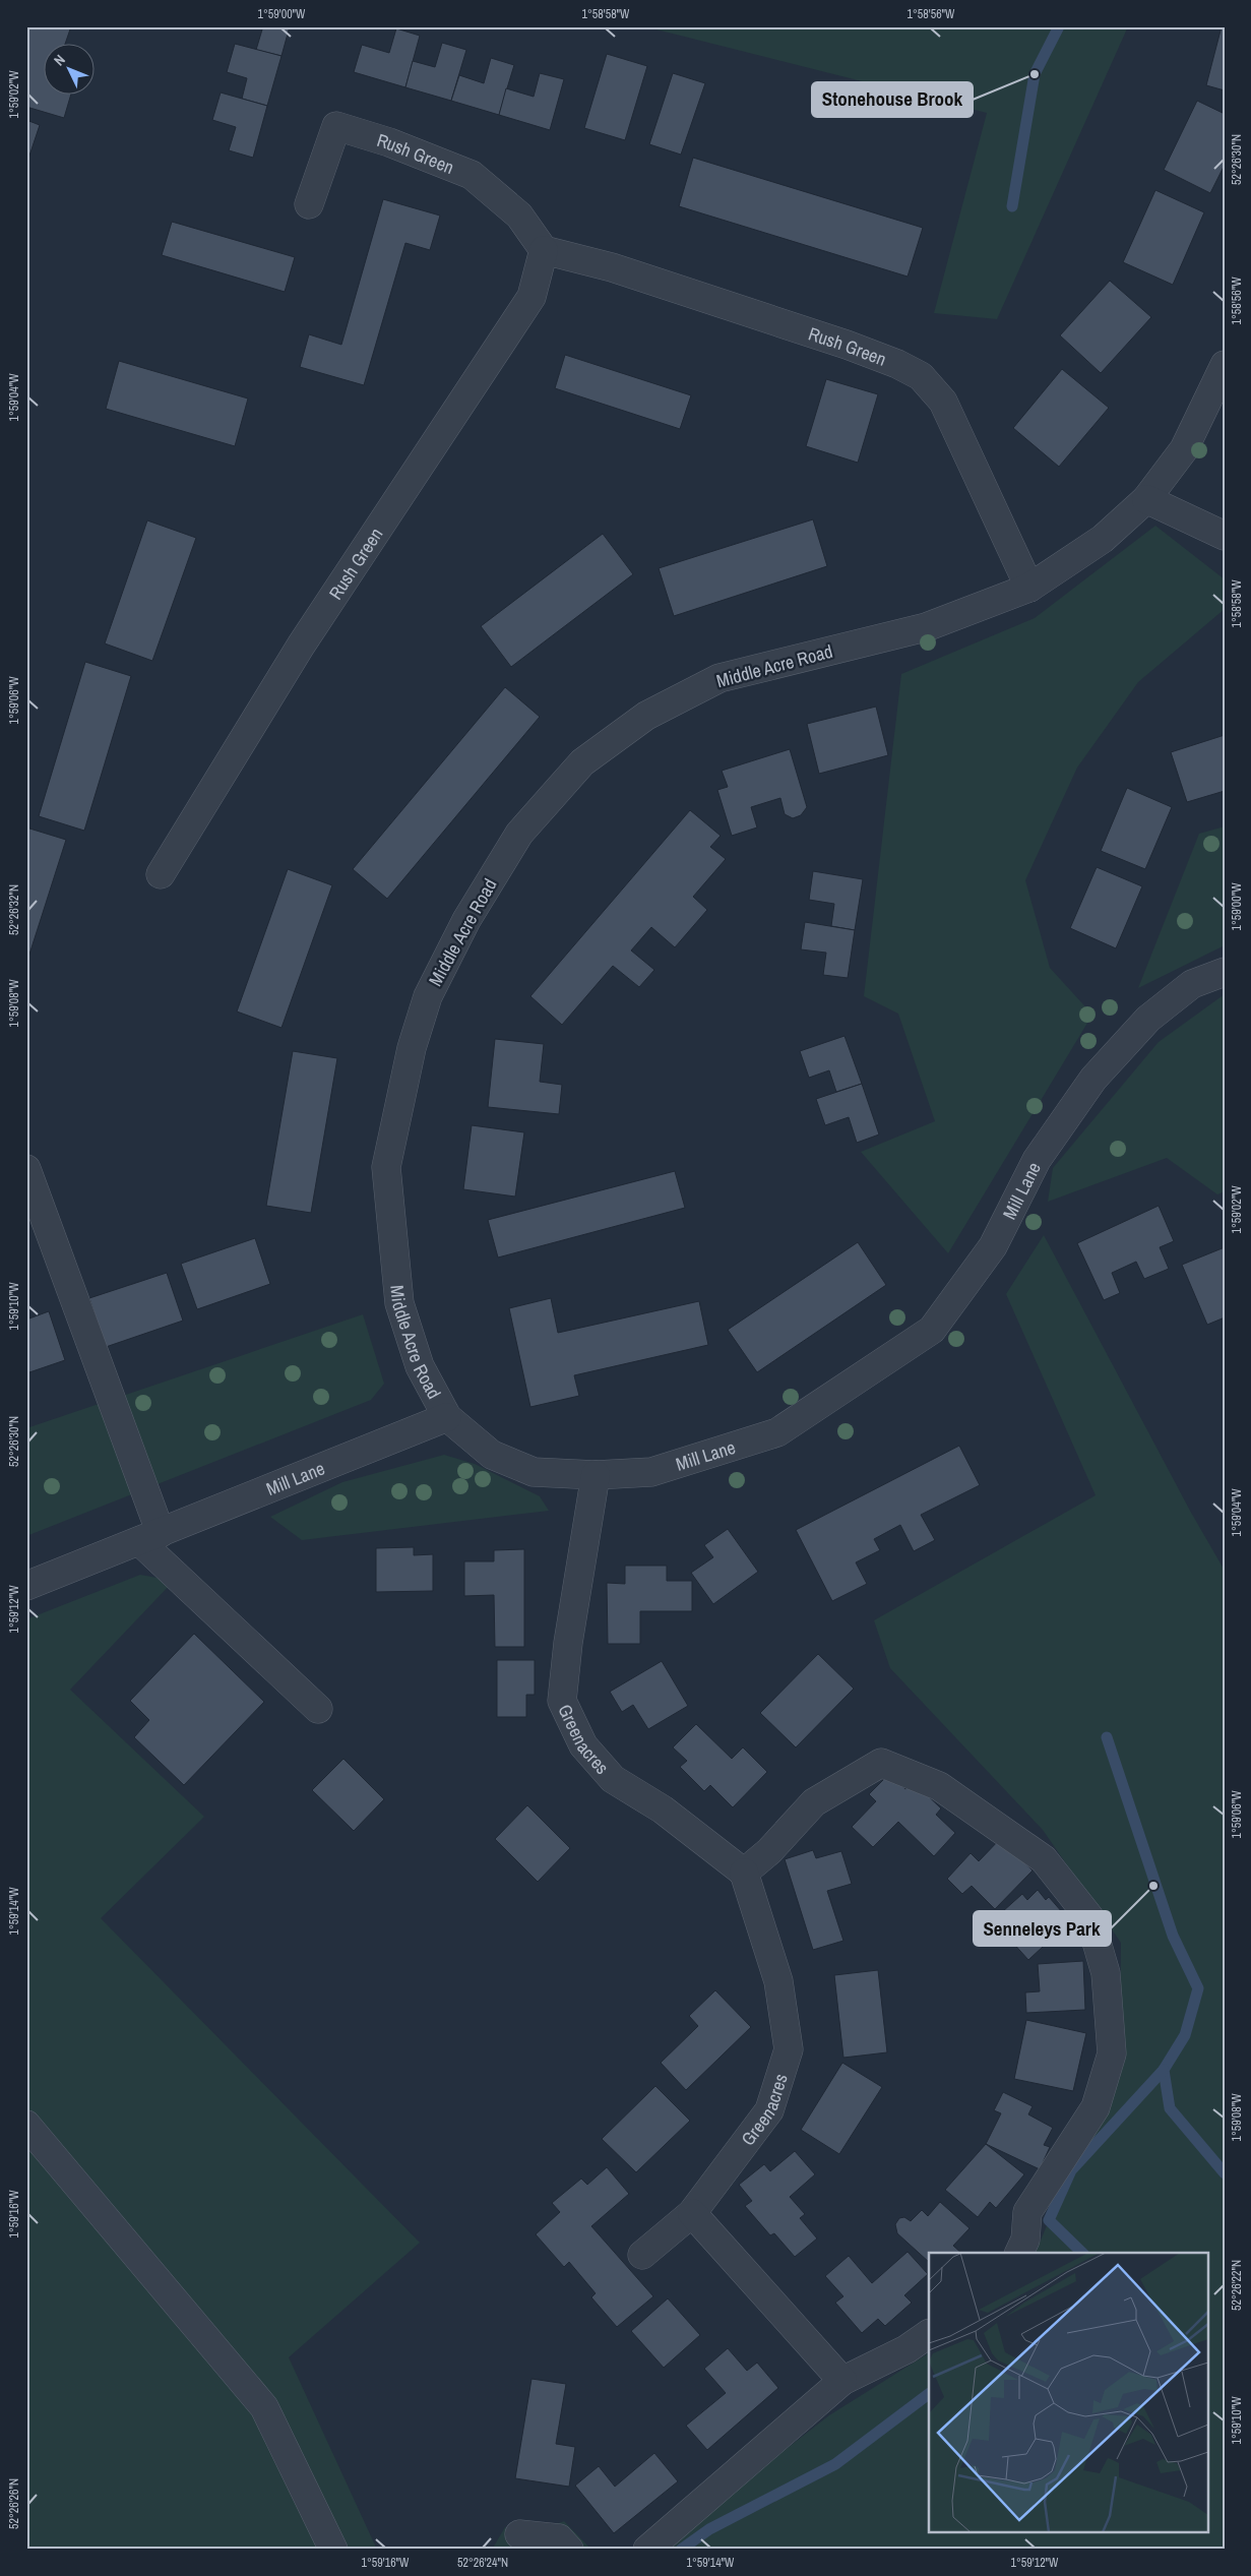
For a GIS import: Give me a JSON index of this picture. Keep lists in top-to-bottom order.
{
  "streets": {
    "street": [
      "Rush Green",
      "Middle Acre Road",
      "Mill Lane",
      "Greenacres"
    ]
  },
  "crossings": [
    ["Rush Green", "Middle Acre Road"],
    ["Middle Acre Road", "Mill Lane"],
    ["Mill Lane", "Greenacres"]
  ],
  "places": ["Stonehouse Brook", "Senneleys Park"],
  "north": "top left",
  "coordinates": [
    "1°59'00\"W",
    "1°58'58\"W",
    "1°58'56\"W",
    "1°59'02\"W",
    "52°26'30\"N",
    "1°59'04\"W",
    "1°59'06\"W",
    "52°26'32\"N",
    "1°59'08\"W",
    "1°59'10\"W",
    "1°59'12\"W",
    "1°59'14\"W",
    "1°59'16\"W",
    "52°26'22\"N",
    "52°26'26\"N",
    "52°26'24\"N"
  ]
}
